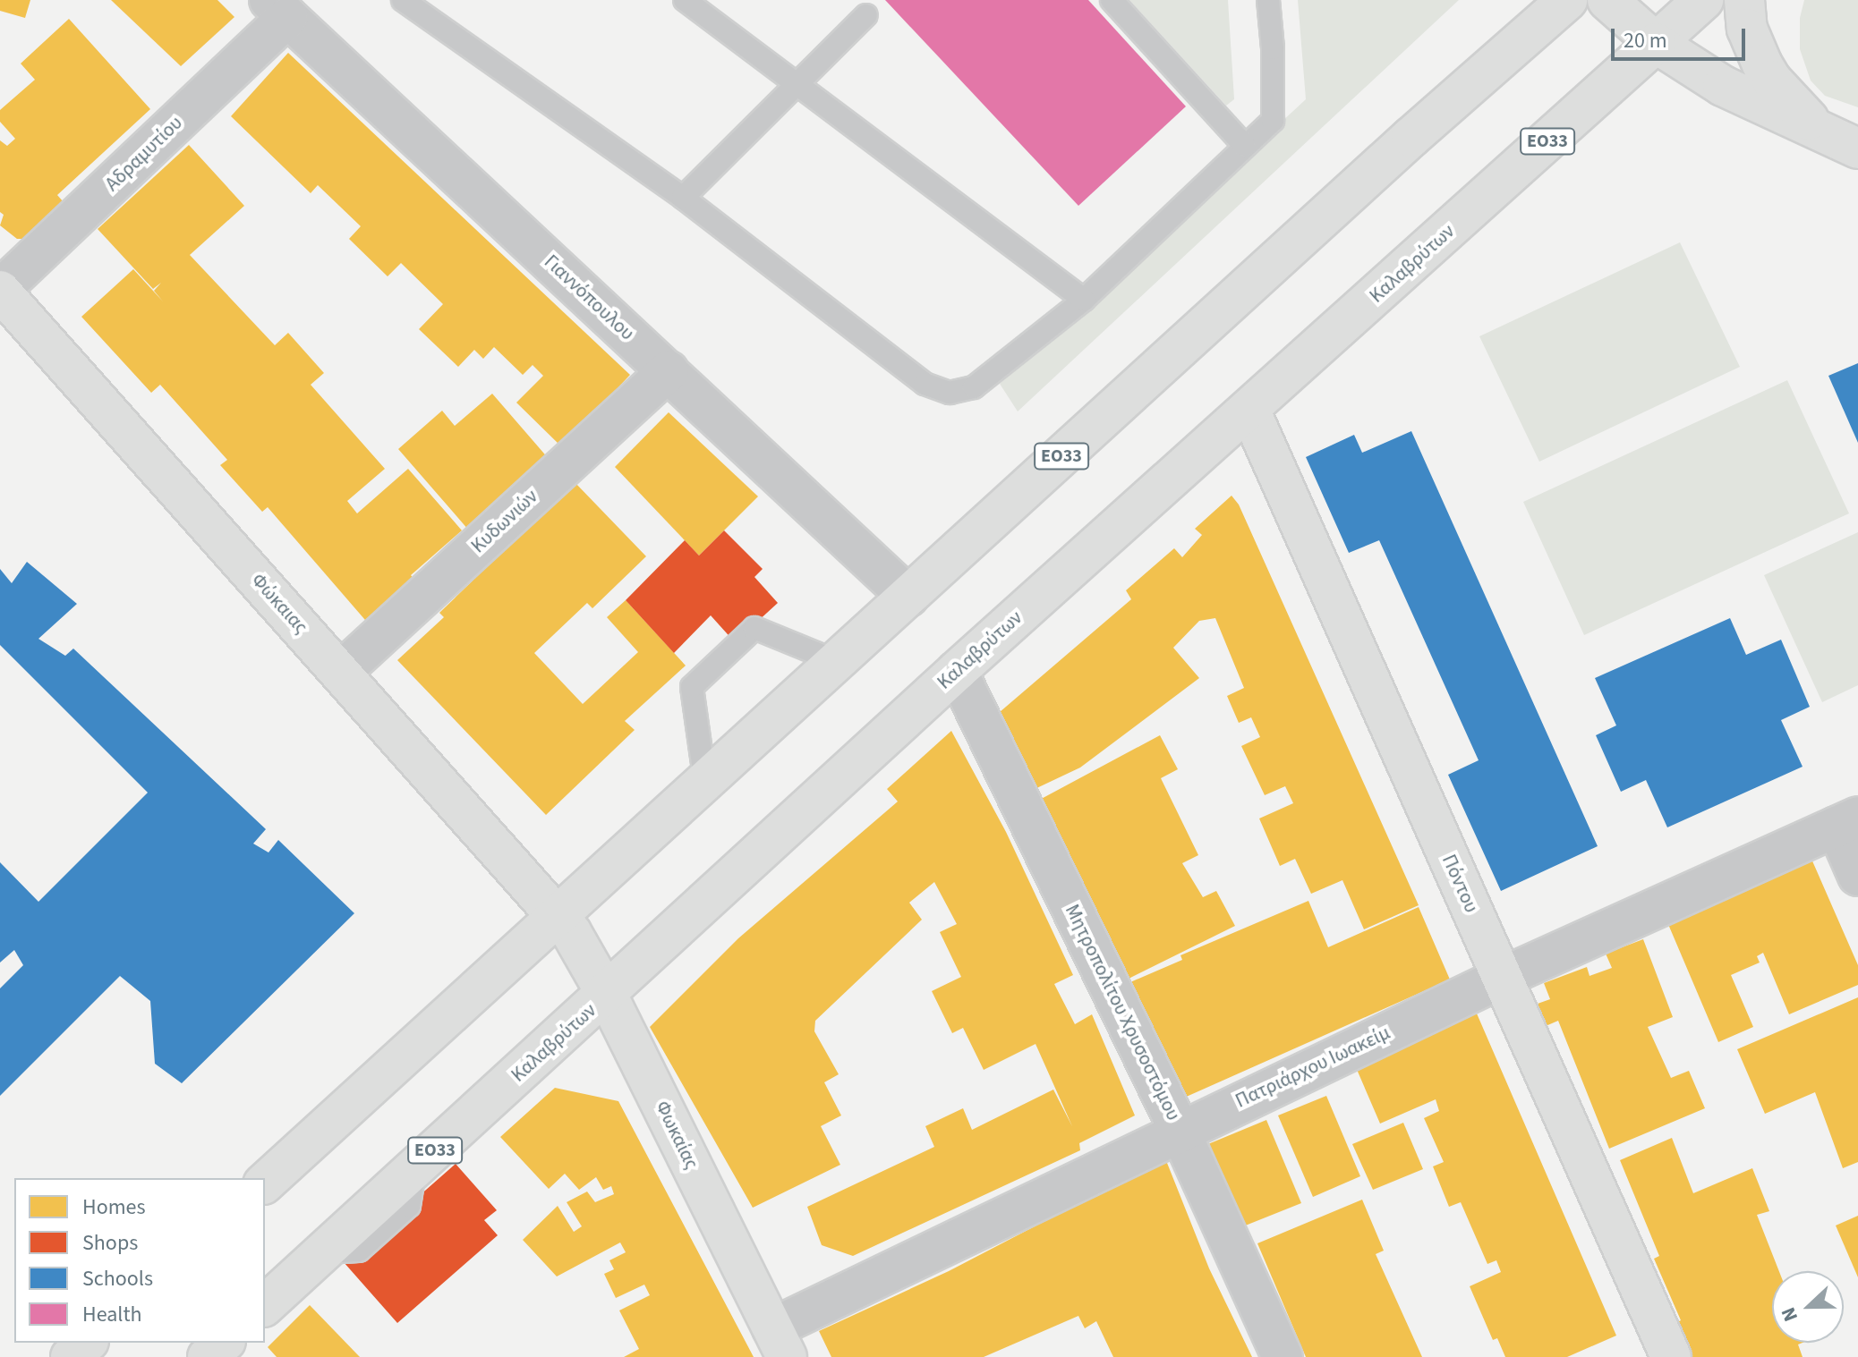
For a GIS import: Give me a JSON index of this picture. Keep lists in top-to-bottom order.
{
  "streets": {
    "main road": [
      "ΕΟ33",
      "Καλαβρύτων",
      "Φώκαιας",
      "Πόντου",
      "Φωκαίας"
    ],
    "street": [
      "Αδραμυτίου",
      "Γιαννόπουλου",
      "Κυδωνιών",
      "Μητροπολίτου Χρυσοστόμου",
      "Πατριάρχου Ιωακείμ"
    ]
  },
  "crossings": [
    ["ΕΟ33", "Γιαννόπουλου"],
    ["ΕΟ33", "Φώκαιας"],
    ["ΕΟ33", "Φωκαίας"],
    ["Αδραμυτίου", "Γιαννόπουλου"],
    ["Αδραμυτίου", "Φώκαιας"],
    ["Καλαβρύτων", "Πόντου"],
    ["Καλαβρύτων", "Μητροπολίτου Χρυσοστόμου"],
    ["Καλαβρύτων", "Φωκαίας"],
    ["Γιαννόπουλου", "Κυδωνιών"],
    ["Κυδωνιών", "Φώκαιας"],
    ["Φώκαιας", "Φωκαίας"],
    ["Πόντου", "Πατριάρχου Ιωακείμ"],
    ["Μητροπολίτου Χρυσοστόμου", "Πατριάρχου Ιωακείμ"],
    ["Πατριάρχου Ιωακείμ", "Φωκαίας"]
  ],
  "legend": [
    "Homes",
    "Shops",
    "Schools",
    "Health"
  ],
  "scale_bar": "20 m",
  "north": "left"
}
